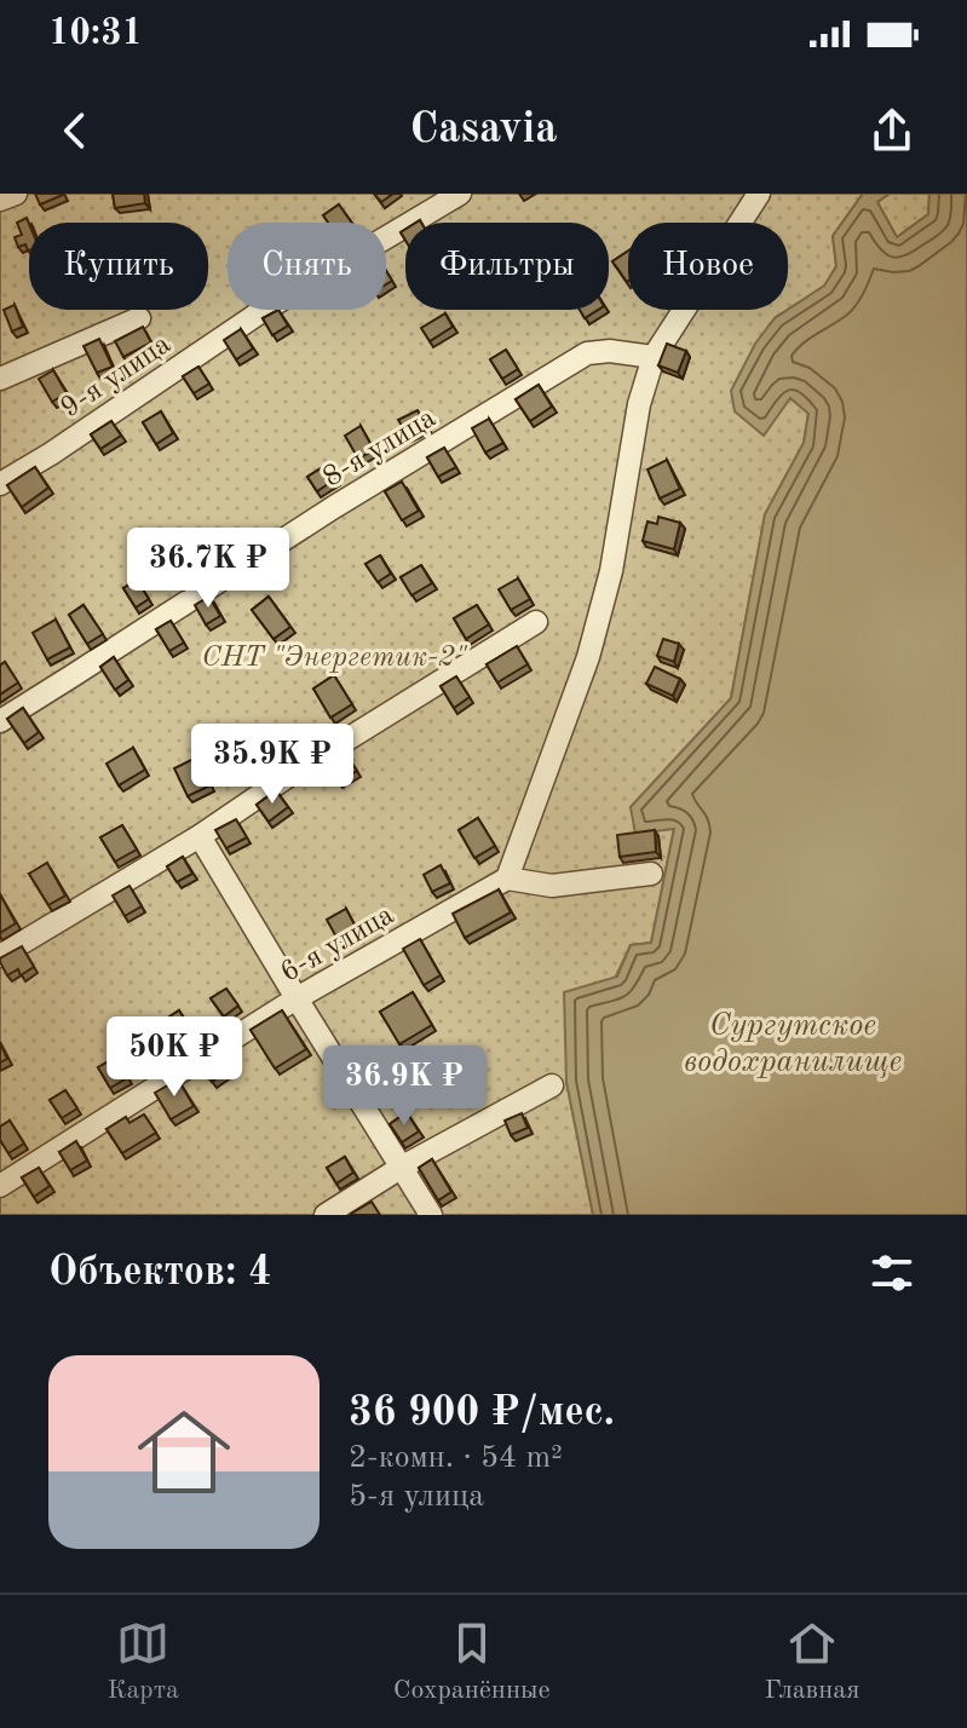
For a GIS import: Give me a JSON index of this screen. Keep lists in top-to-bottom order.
{
  "streets": {
    "street": ["9-я улица", "8-я улица", "6-я улица"]
  },
  "water": ["Сургутское водохранилище"],
  "parks": ["СHТ \"Энергетик-2\""],
  "page": {
    "status": "10:31",
    "header": "Casavia",
    "chip": [
      "Купить",
      "Снять",
      "Фильтры",
      "Новое"
    ],
    "price": [
      "36.7K ₽",
      "35.9K ₽",
      "50K ₽",
      "36.9K ₽"
    ],
    "heading": "Объектов: 4",
    "list": [
      {
        "name": "36 900 ₽/мес.",
        "note": "2-комн. · 54 m² · 5-я улица"
      }
    ],
    "tabs": ["Карта", "Сохранённые", "Главная"]
  }
}
